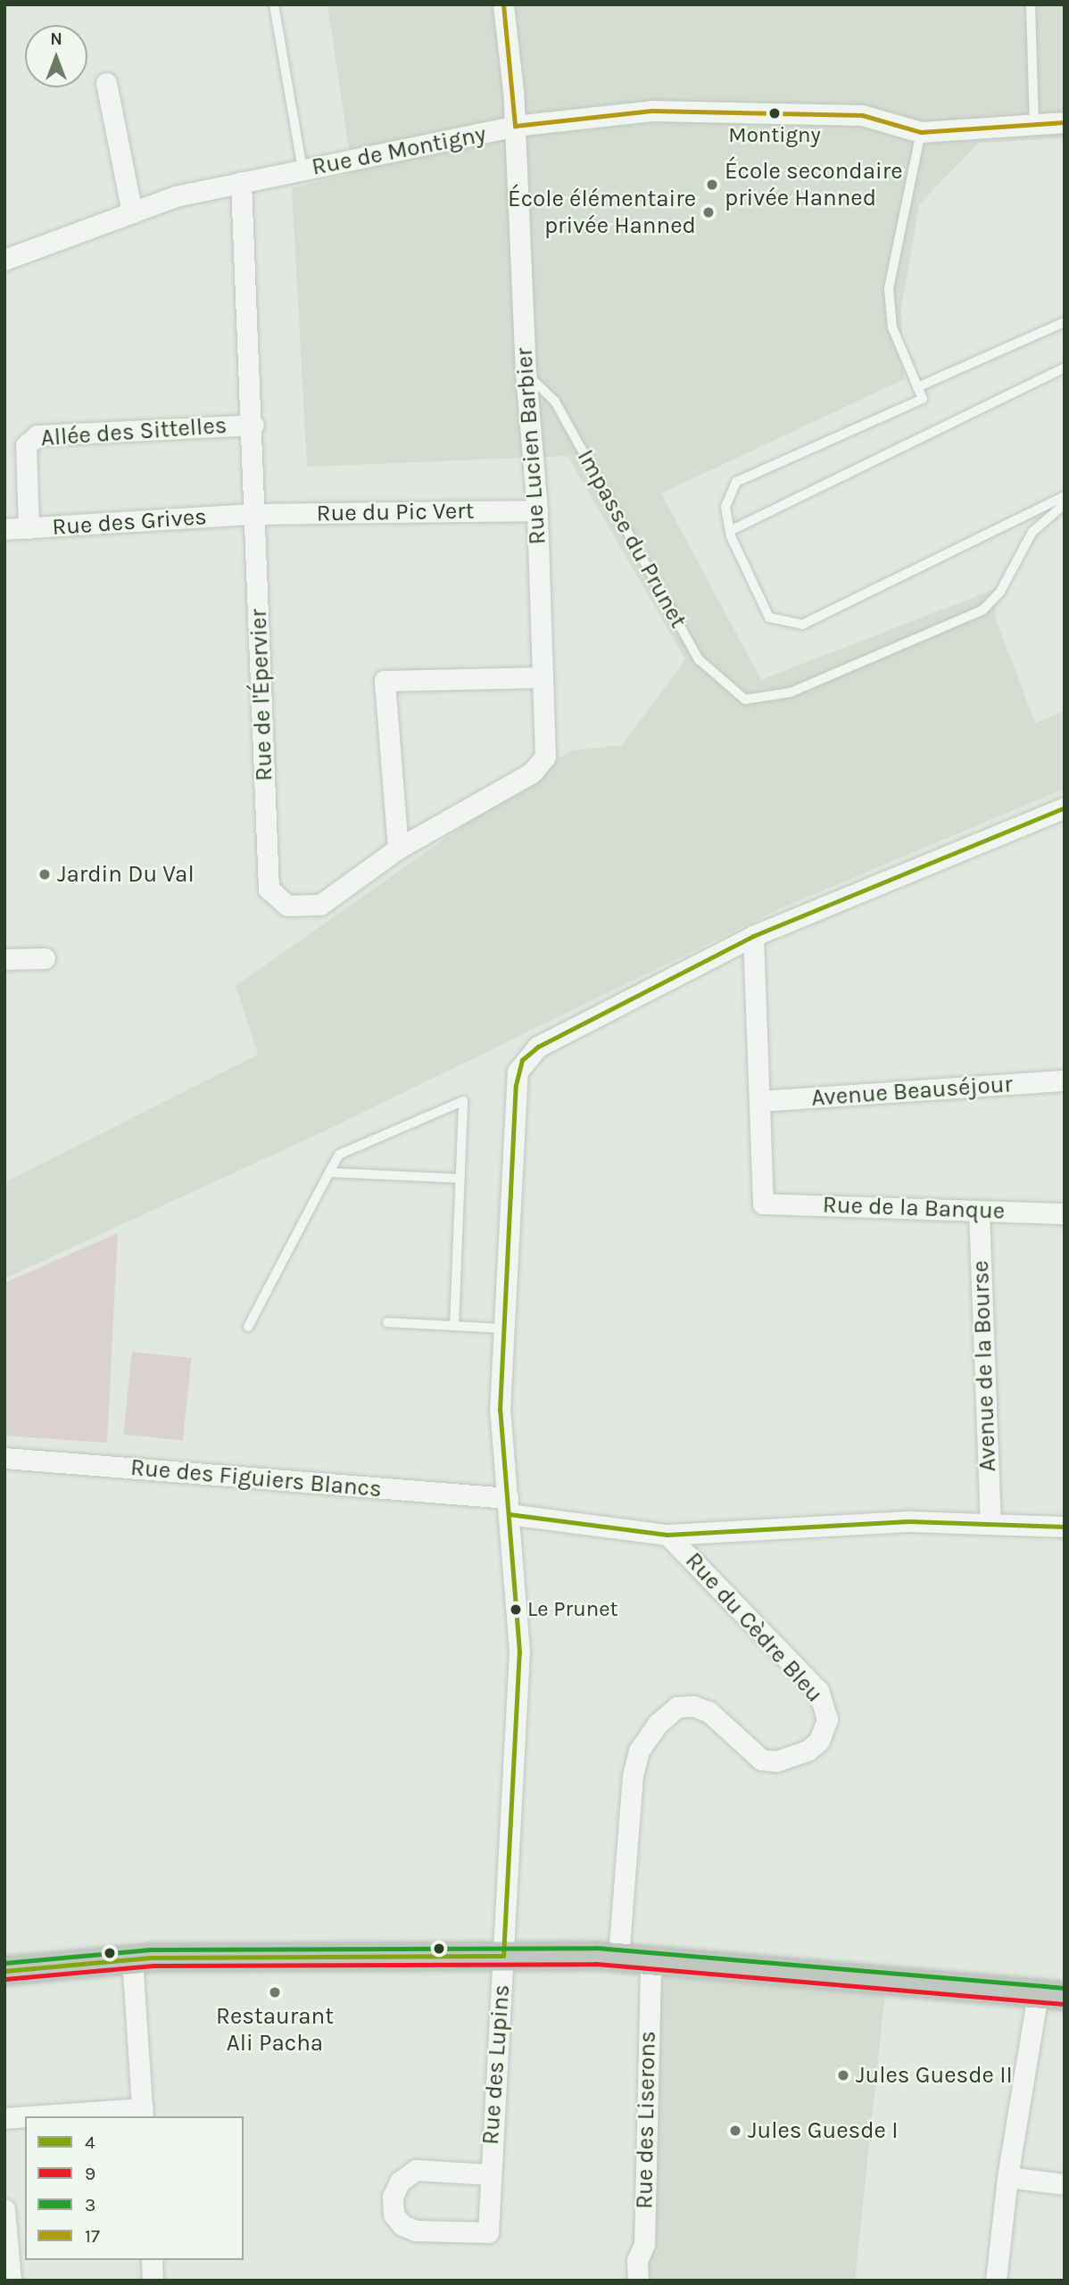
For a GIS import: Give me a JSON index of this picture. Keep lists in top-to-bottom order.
{
  "streets": {
    "street": [
      "Rue de Montigny",
      "Allée des Sittelles",
      "Rue Lucien Barbier",
      "Rue du Pic Vert",
      "Rue des Grives",
      "Rue de l'Épervier",
      "Avenue Beauséjour",
      "Rue de la Banque",
      "Avenue de la Bourse",
      "Rue des Figuiers Blancs",
      "Rue du Cèdre Bleu",
      "Rue des Lupins",
      "Rue des Liserons"
    ],
    "lane": ["Impasse du Prunet"]
  },
  "crossings": [
    ["Rue de Montigny", "Rue Lucien Barbier"],
    ["Rue de Montigny", "Rue de l'Épervier"],
    ["Allée des Sittelles", "Rue des Grives"],
    ["Allée des Sittelles", "Rue de l'Épervier"],
    ["Rue Lucien Barbier", "Rue du Pic Vert"],
    ["Rue Lucien Barbier", "Impasse du Prunet"],
    ["Rue Lucien Barbier", "Rue de l'Épervier"],
    ["Rue du Pic Vert", "Rue des Grives"],
    ["Rue du Pic Vert", "Rue de l'Épervier"],
    ["Rue des Grives", "Rue de l'Épervier"],
    ["Avenue Beauséjour", "Rue de la Banque"],
    ["Rue de la Banque", "Avenue de la Bourse"],
    ["Avenue de la Bourse", "Rue des Figuiers Blancs"],
    ["Rue des Figuiers Blancs", "Rue du Cèdre Bleu"],
    ["Rue des Figuiers Blancs", "Rue des Lupins"]
  ],
  "places": [
    "Montigny",
    "École secondaire privée Hanned",
    "École élémentaire privée Hanned",
    "Jardin Du Val",
    "Le Prunet",
    "Restaurant Ali Pacha",
    "Jules Guesde II",
    "Jules Guesde I"
  ],
  "lines": [
    "transit line 17",
    "transit line 4",
    "transit line 3",
    "transit line 9"
  ],
  "legend": [
    "4",
    "9",
    "3",
    "17"
  ],
  "north": "top"
}
